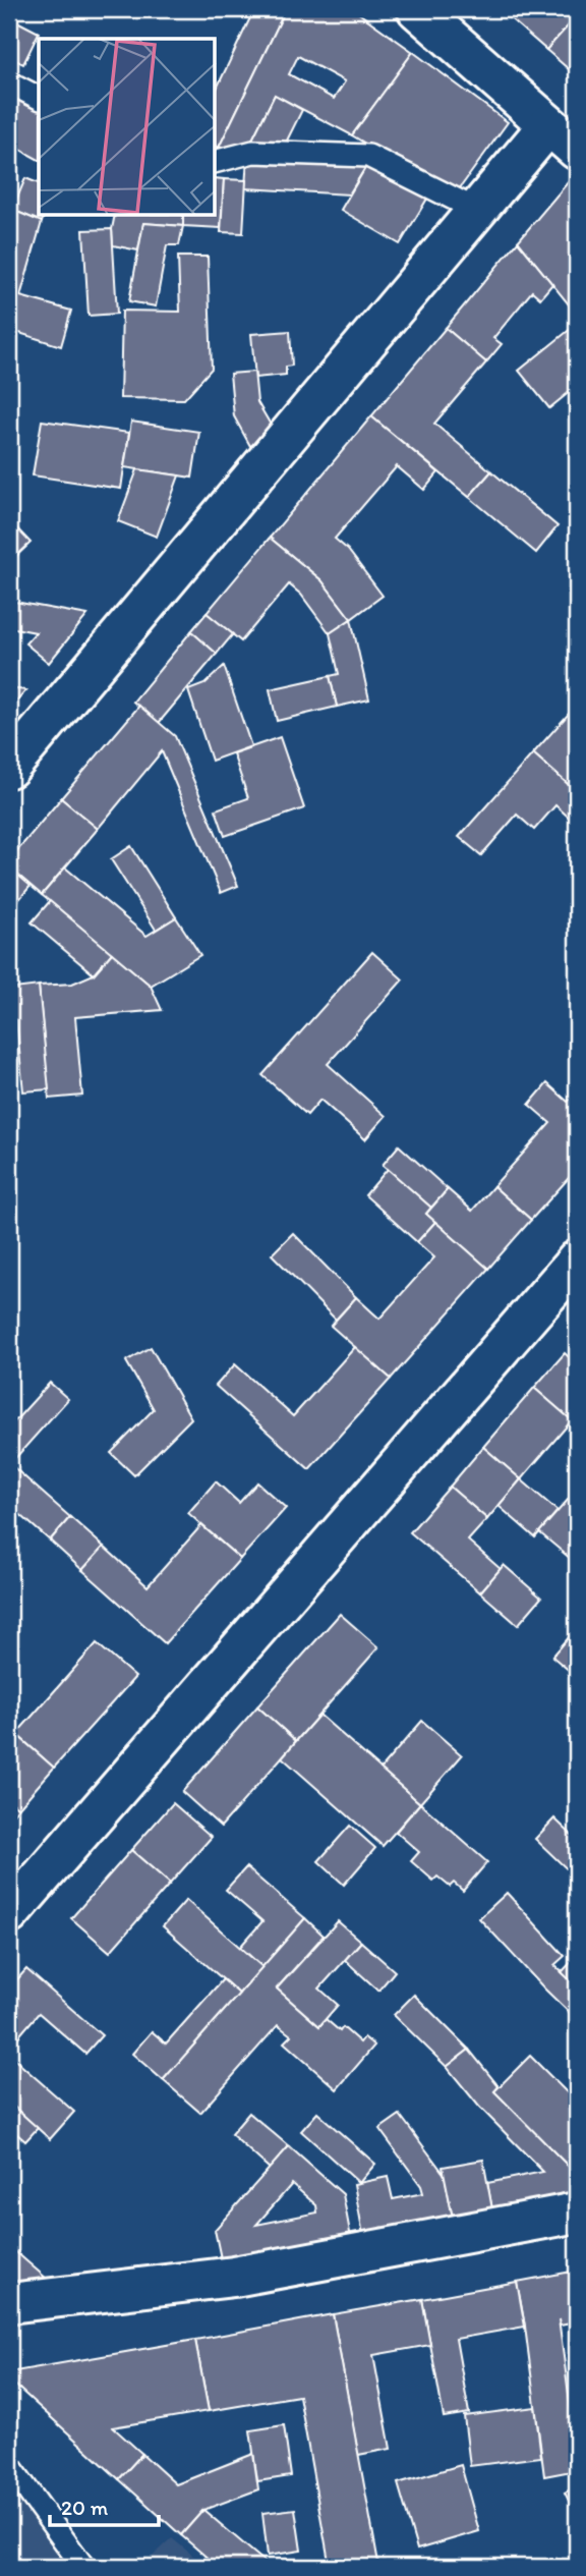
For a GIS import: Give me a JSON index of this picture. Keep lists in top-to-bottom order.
{
  "scale_bar": "20 m"
}
